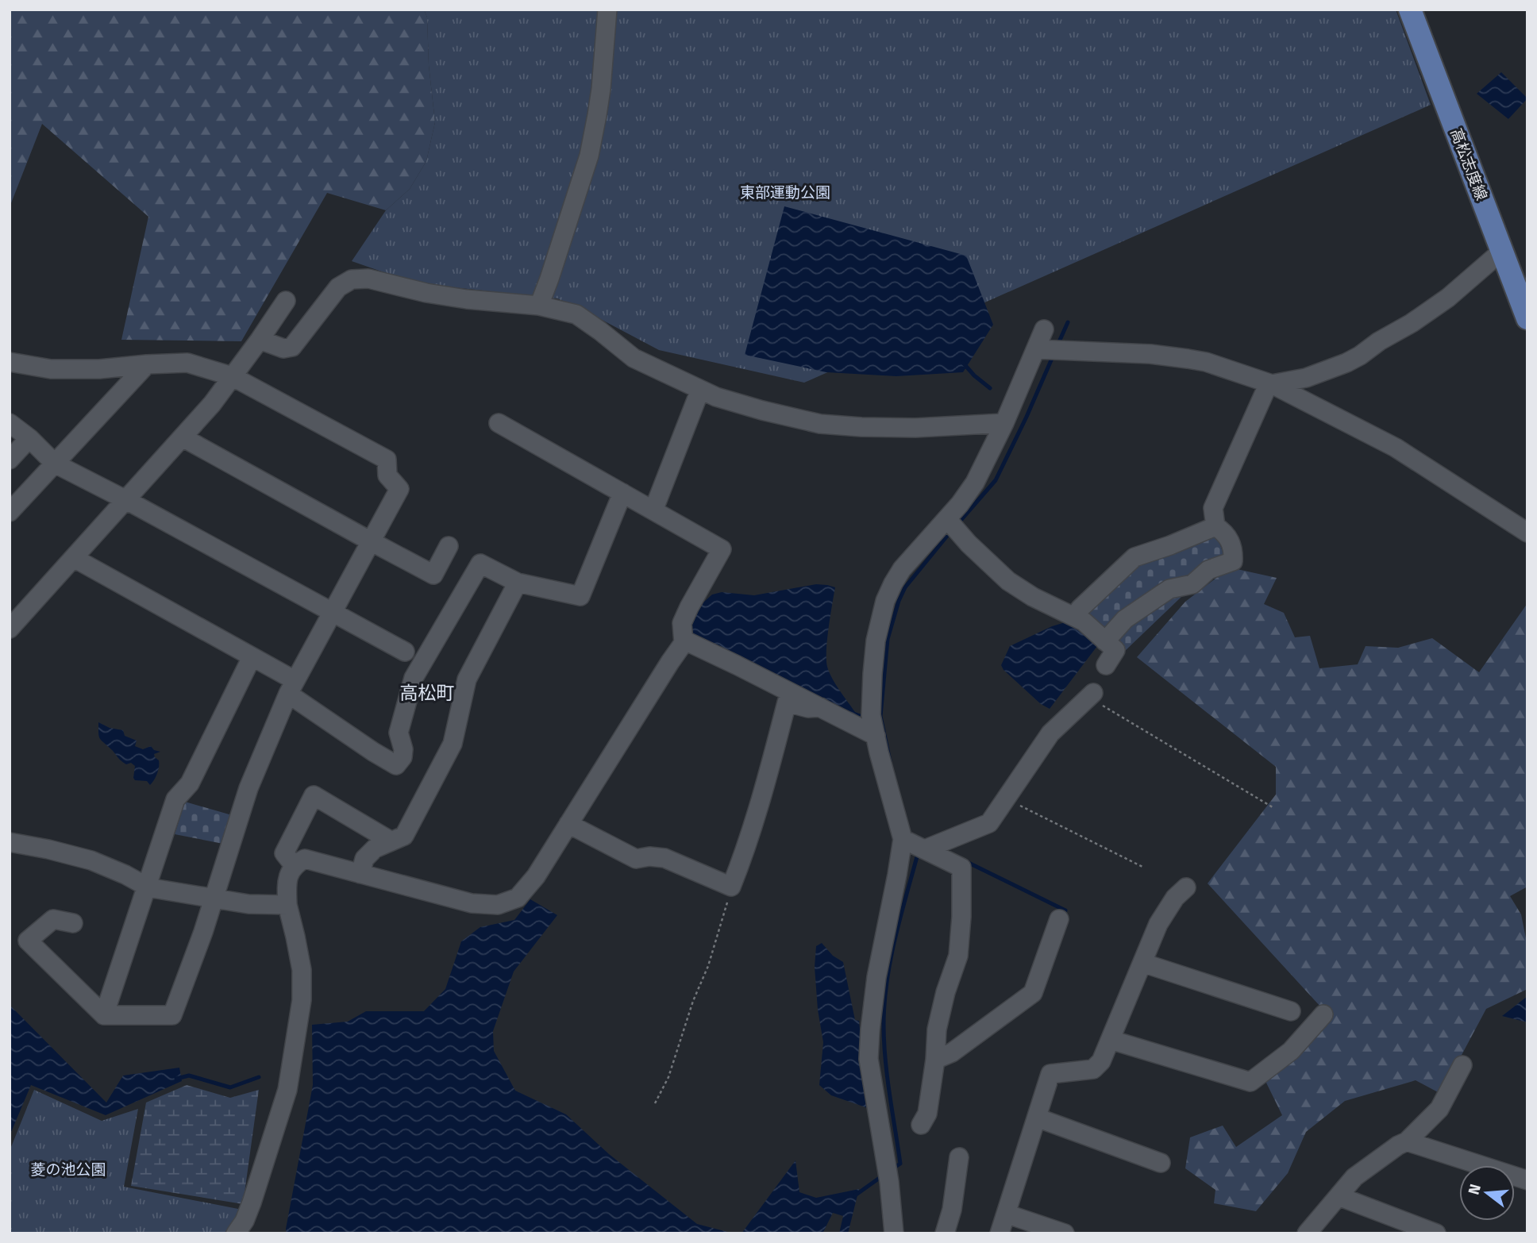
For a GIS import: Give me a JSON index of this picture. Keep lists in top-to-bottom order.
{
  "streets": {
    "main road": ["高松志度線"]
  },
  "districts": ["高松町"],
  "parks": ["東部運動公園", "菱の池公園"],
  "north": "left"
}
